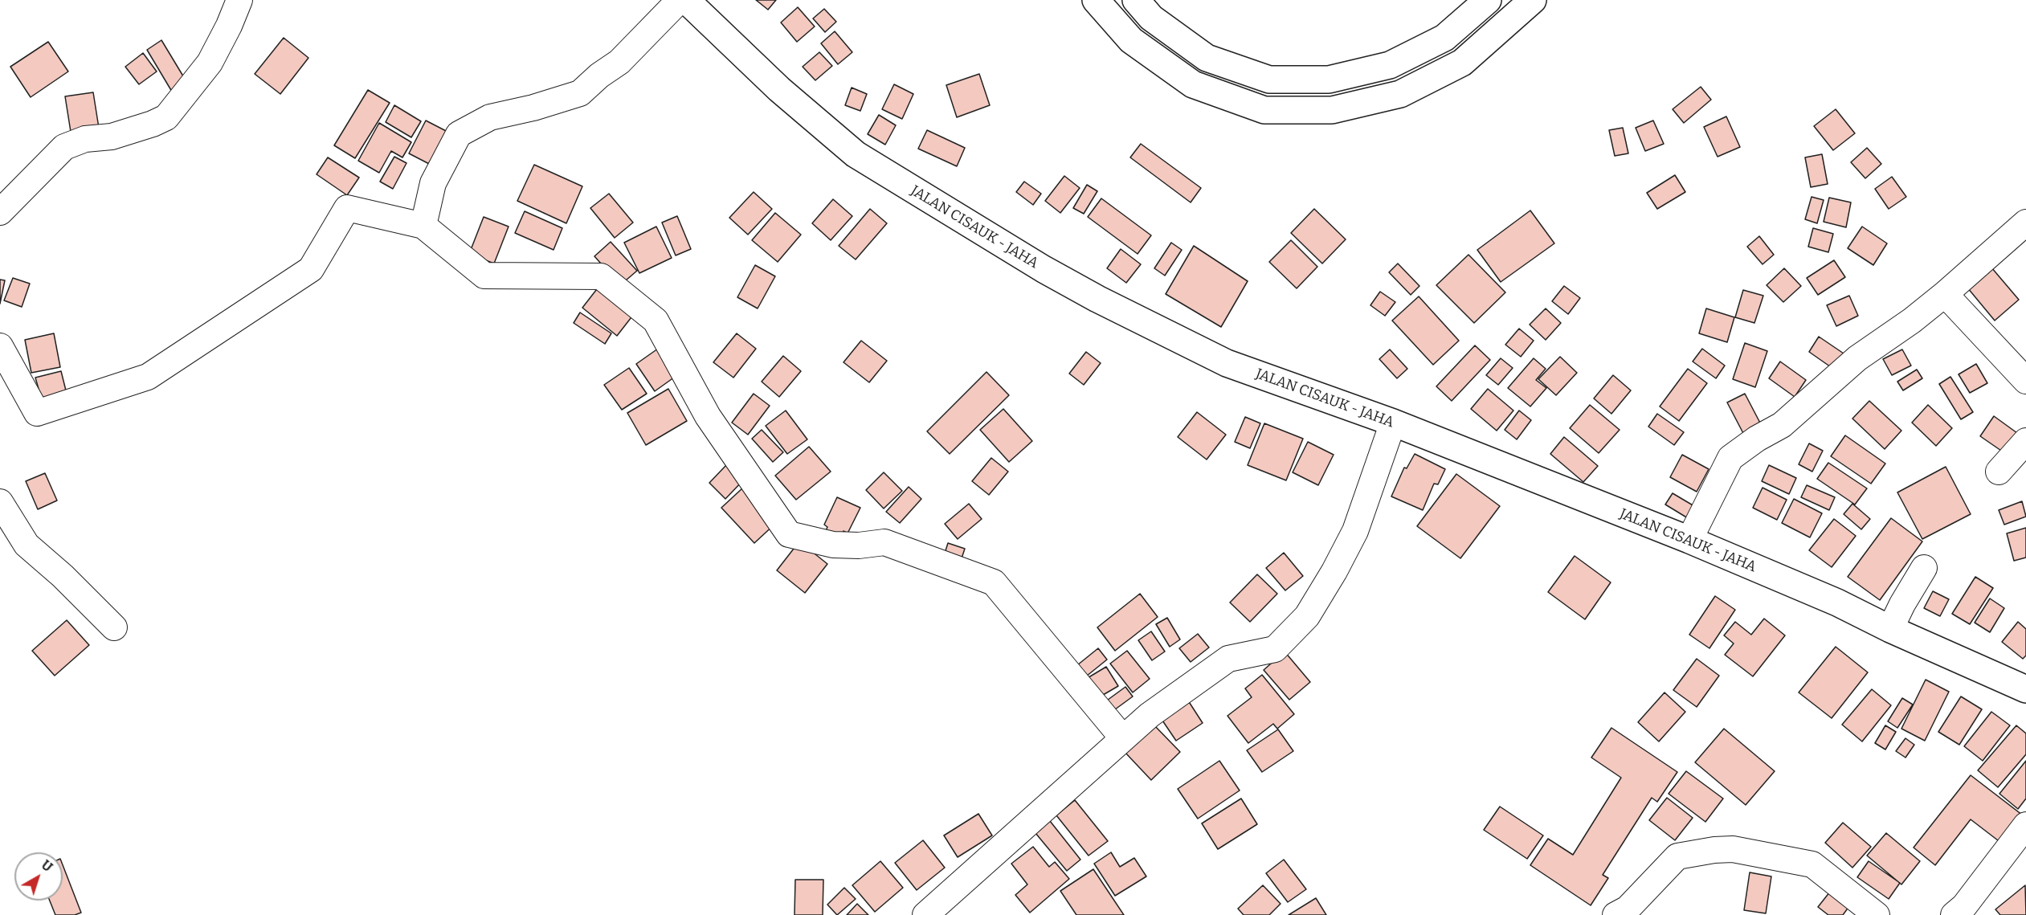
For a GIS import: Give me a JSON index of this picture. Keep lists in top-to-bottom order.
{
  "streets": {
    "main road": ["JALAN CISAUK - JAHA"]
  },
  "north": "top right"
}
